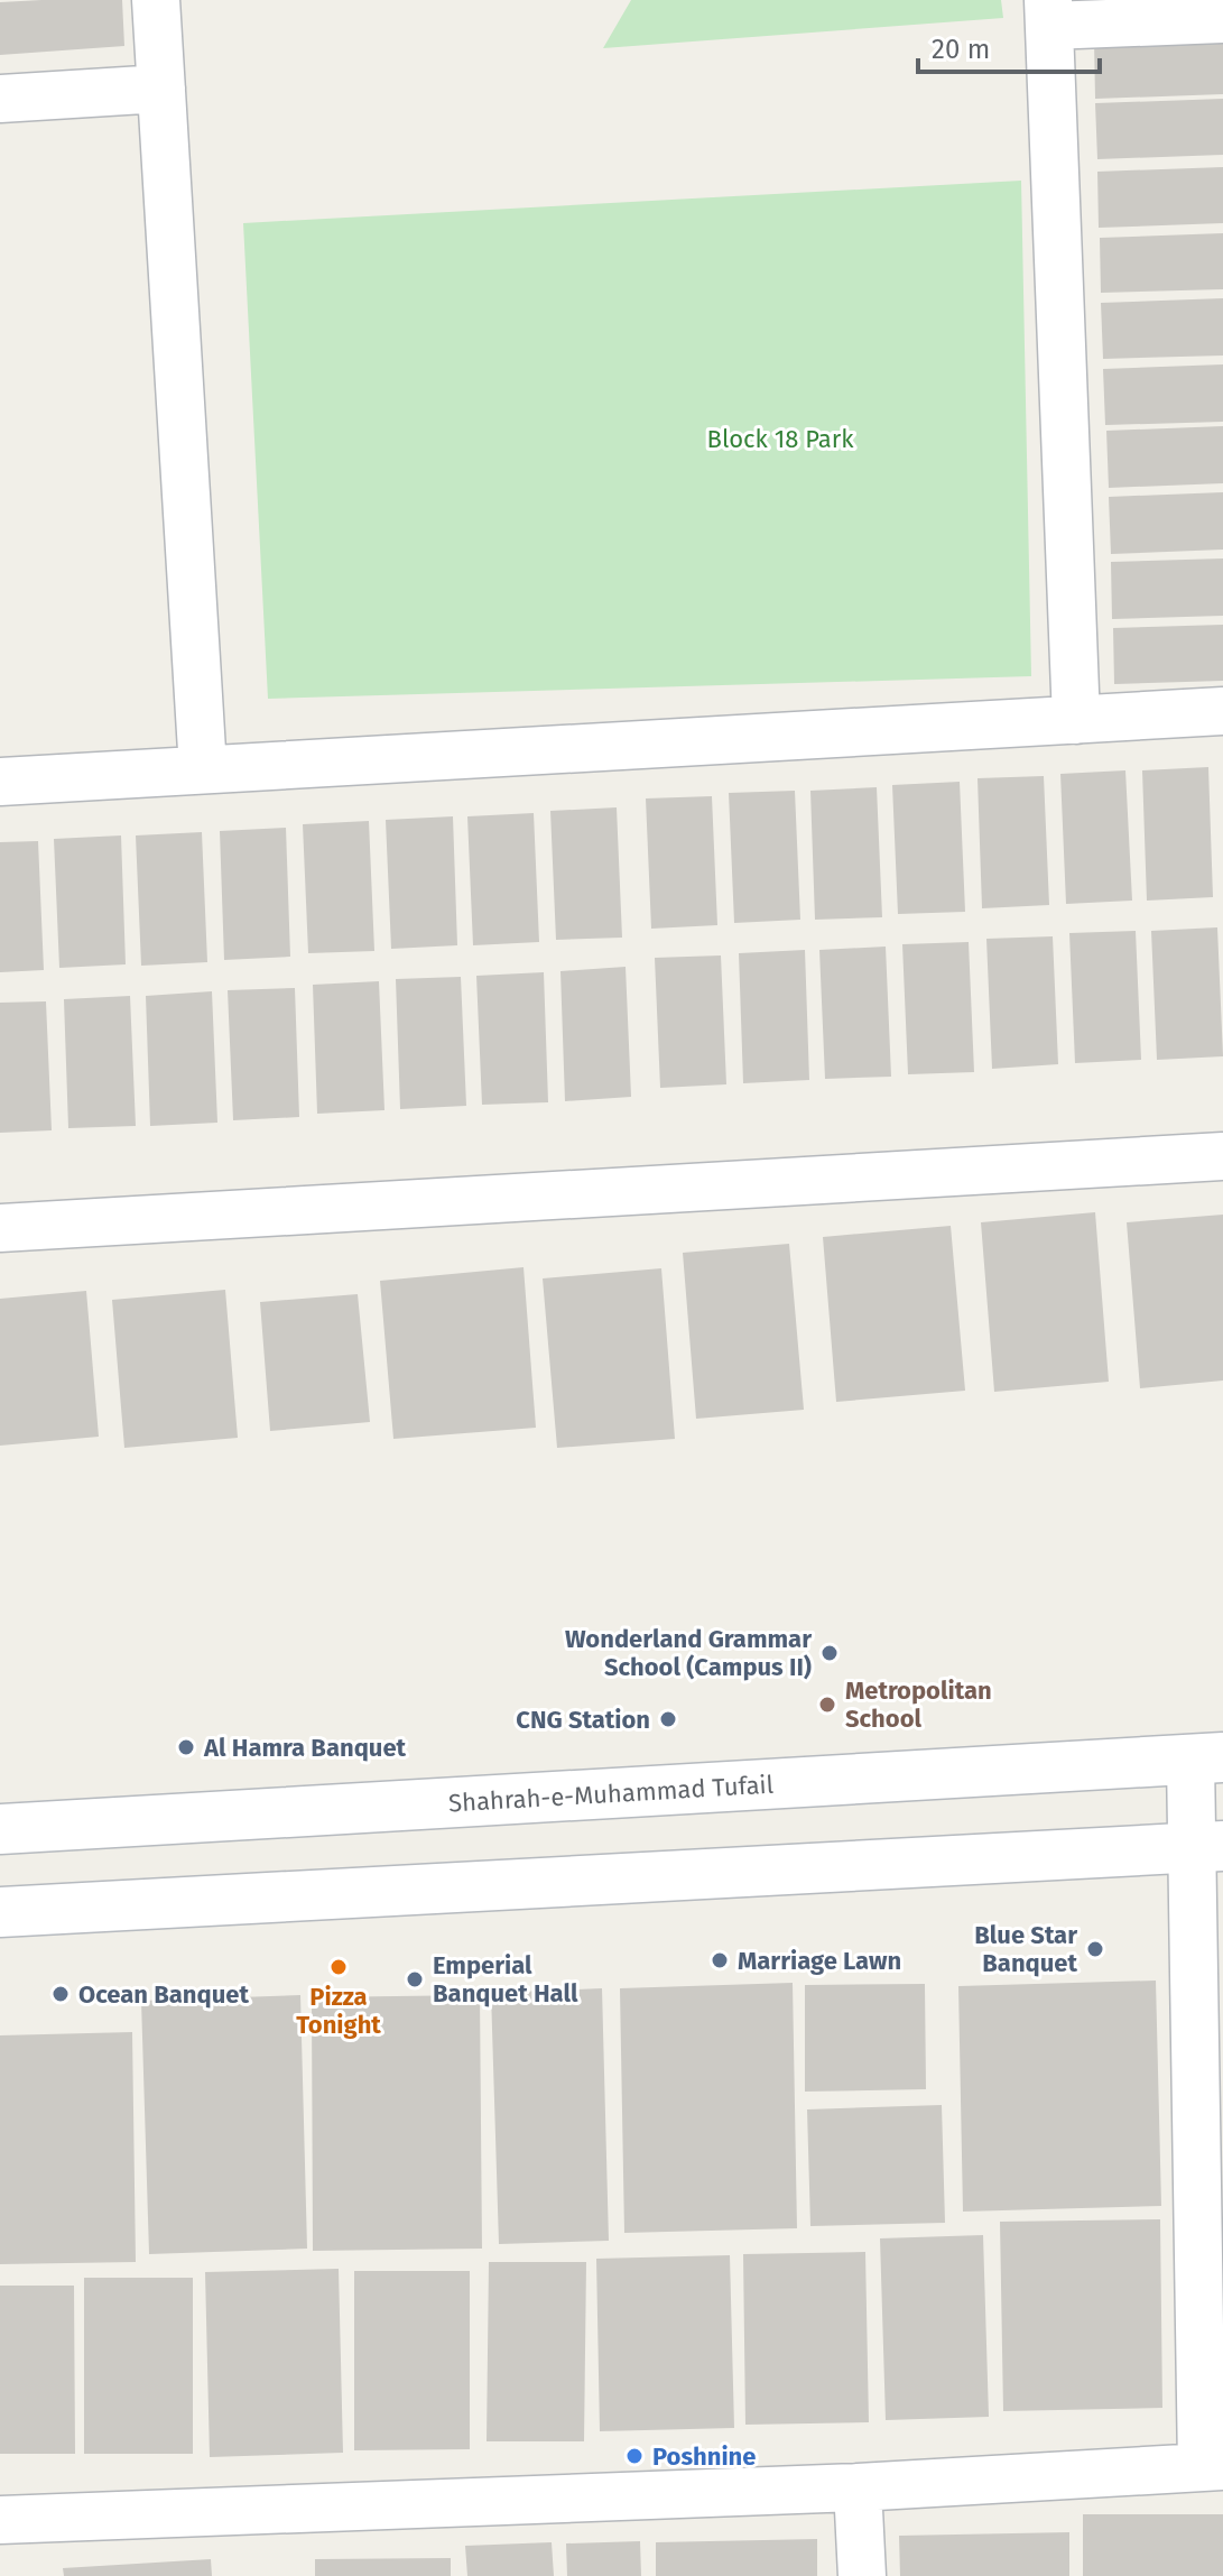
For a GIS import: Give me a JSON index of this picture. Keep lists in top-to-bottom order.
{
  "streets": {
    "main road": ["Shahrah-e-Muhammad Tufail"]
  },
  "parks": ["Block 18 Park"],
  "places": [
    "Wonderland Grammar School (Campus II)",
    "Metropolitan School",
    "CNG Station",
    "Al Hamra Banquet",
    "Blue Star Banquet",
    "Marriage Lawn",
    "Pizza Tonight",
    "Emperial Banquet Hall",
    "Ocean Banquet",
    "Poshnine"
  ],
  "scale_bar": "20 m"
}
